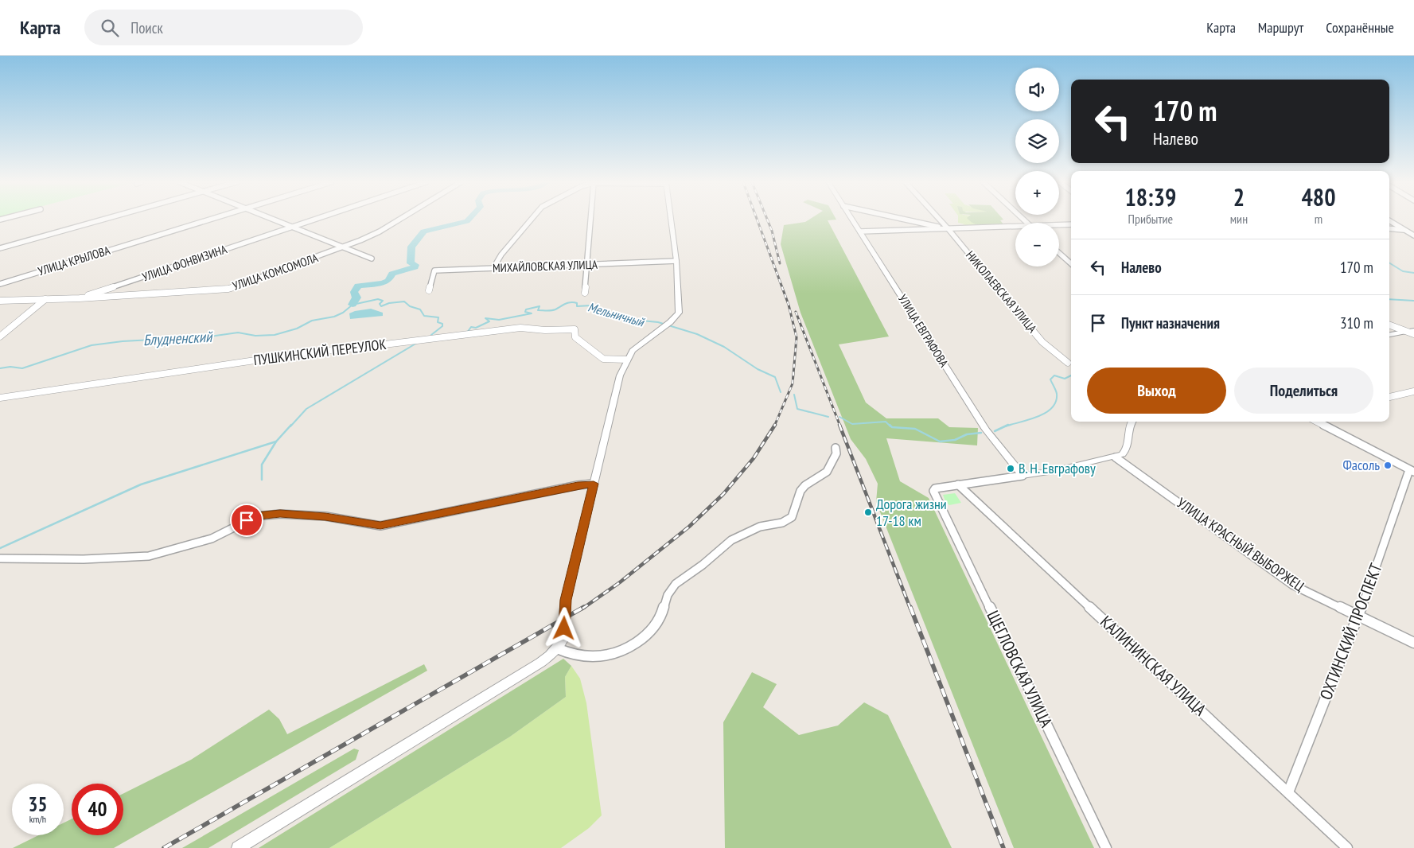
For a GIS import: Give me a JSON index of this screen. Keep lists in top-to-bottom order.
{
  "streets": {
    "street": [
      "УЛИЦА КРЫЛОВА",
      "УЛИЦА ФОНВИЗИНА",
      "МИХАЙЛОВСКАЯ УЛИЦА",
      "УЛИЦА КОМСОМОЛА",
      "НИКОЛАЕВСКАЯ УЛИЦА",
      "УЛИЦА ЕВГРАФОВА",
      "ПУШКИНСКИЙ ПЕРЕУЛОК",
      "УЛИЦА КРАСНЫЙ ВЫБОРЖЕЦ",
      "ОХТИНСКИЙ ПРОСПЕКТ",
      "КАЛИНИНСКАЯ УЛИЦА",
      "ЩЕГЛОВСКАЯ УЛИЦА"
    ]
  },
  "crossings": [
    ["УЛИЦА ФОНВИЗИНА", "УЛИЦА КОМСОМОЛА"],
    ["УЛИЦА КРАСНЫЙ ВЫБОРЖЕЦ", "ОХТИНСКИЙ ПРОСПЕКТ"],
    ["ОХТИНСКИЙ ПРОСПЕКТ", "КАЛИНИНСКАЯ УЛИЦА"],
    ["КАЛИНИНСКАЯ УЛИЦА", "ЩЕГЛОВСКАЯ УЛИЦА"]
  ],
  "water": ["Мельничный", "Блудненский"],
  "places": ["Фасоль", "В. Н. Евграфову", "Дорога жизни 17-18 км"],
  "page": {
    "header": "Карта",
    "search": "Поиск",
    "nav": ["Карта", "Маршрут", "Сохранённые"],
    "map_buttons": ["+", "−"],
    "turn": ["170 m", "Налево"],
    "eta": [
      "18:39",
      "Прибытие",
      "2",
      "мин",
      "480",
      "m"
    ],
    "list": [
      {
        "name": "Налево",
        "value": "170 m"
      },
      {
        "name": "Пункт назначения",
        "value": "310 m"
      }
    ],
    "buttons": ["Выход", "Поделиться"],
    "speed": "35 km/h",
    "limit": "40"
  }
}
